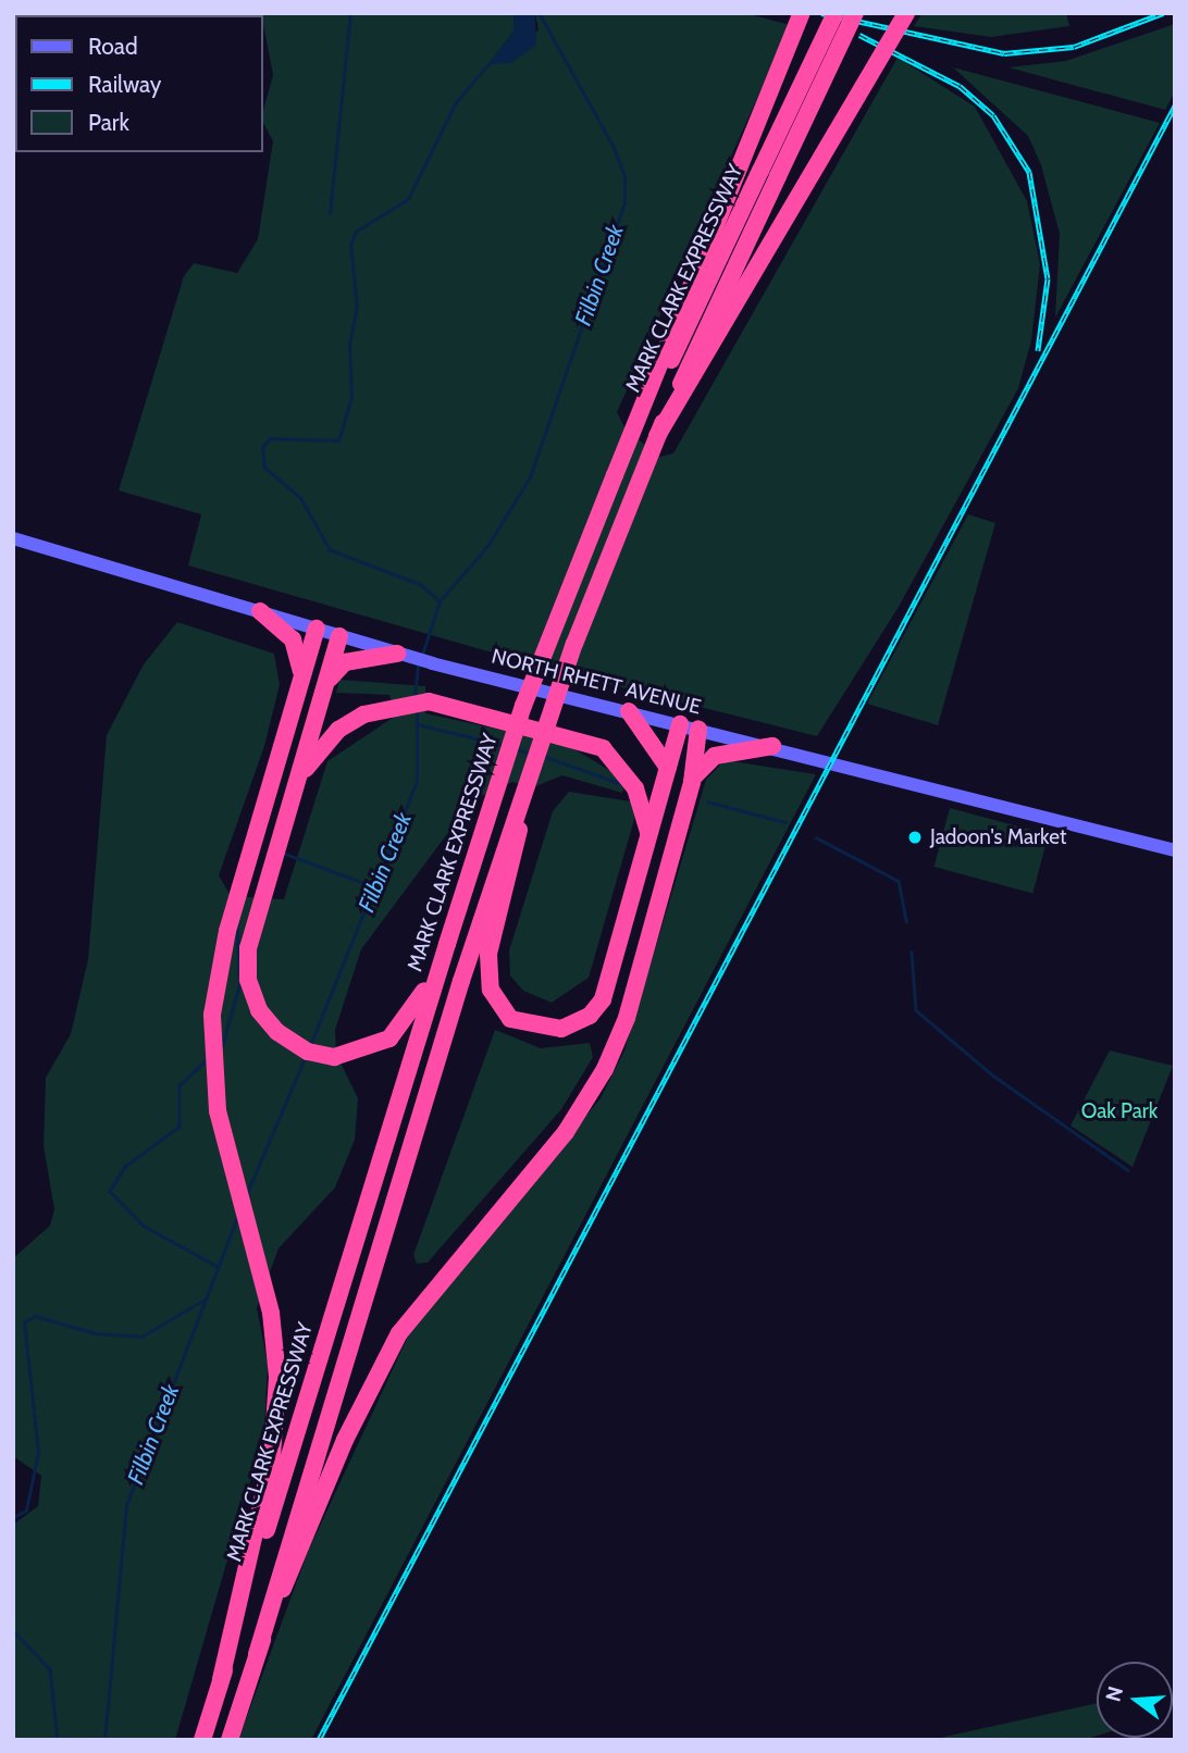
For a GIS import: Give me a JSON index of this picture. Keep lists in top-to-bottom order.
{
  "streets": {
    "highway": ["MARK CLARK EXPRESSWAY"],
    "main road": ["NORTH RHETT AVENUE"]
  },
  "water": ["Filbin Creek"],
  "parks": ["Oak Park"],
  "places": ["Jadoon's Market"],
  "legend": ["Road", "Railway", "Park"],
  "north": "left"
}
